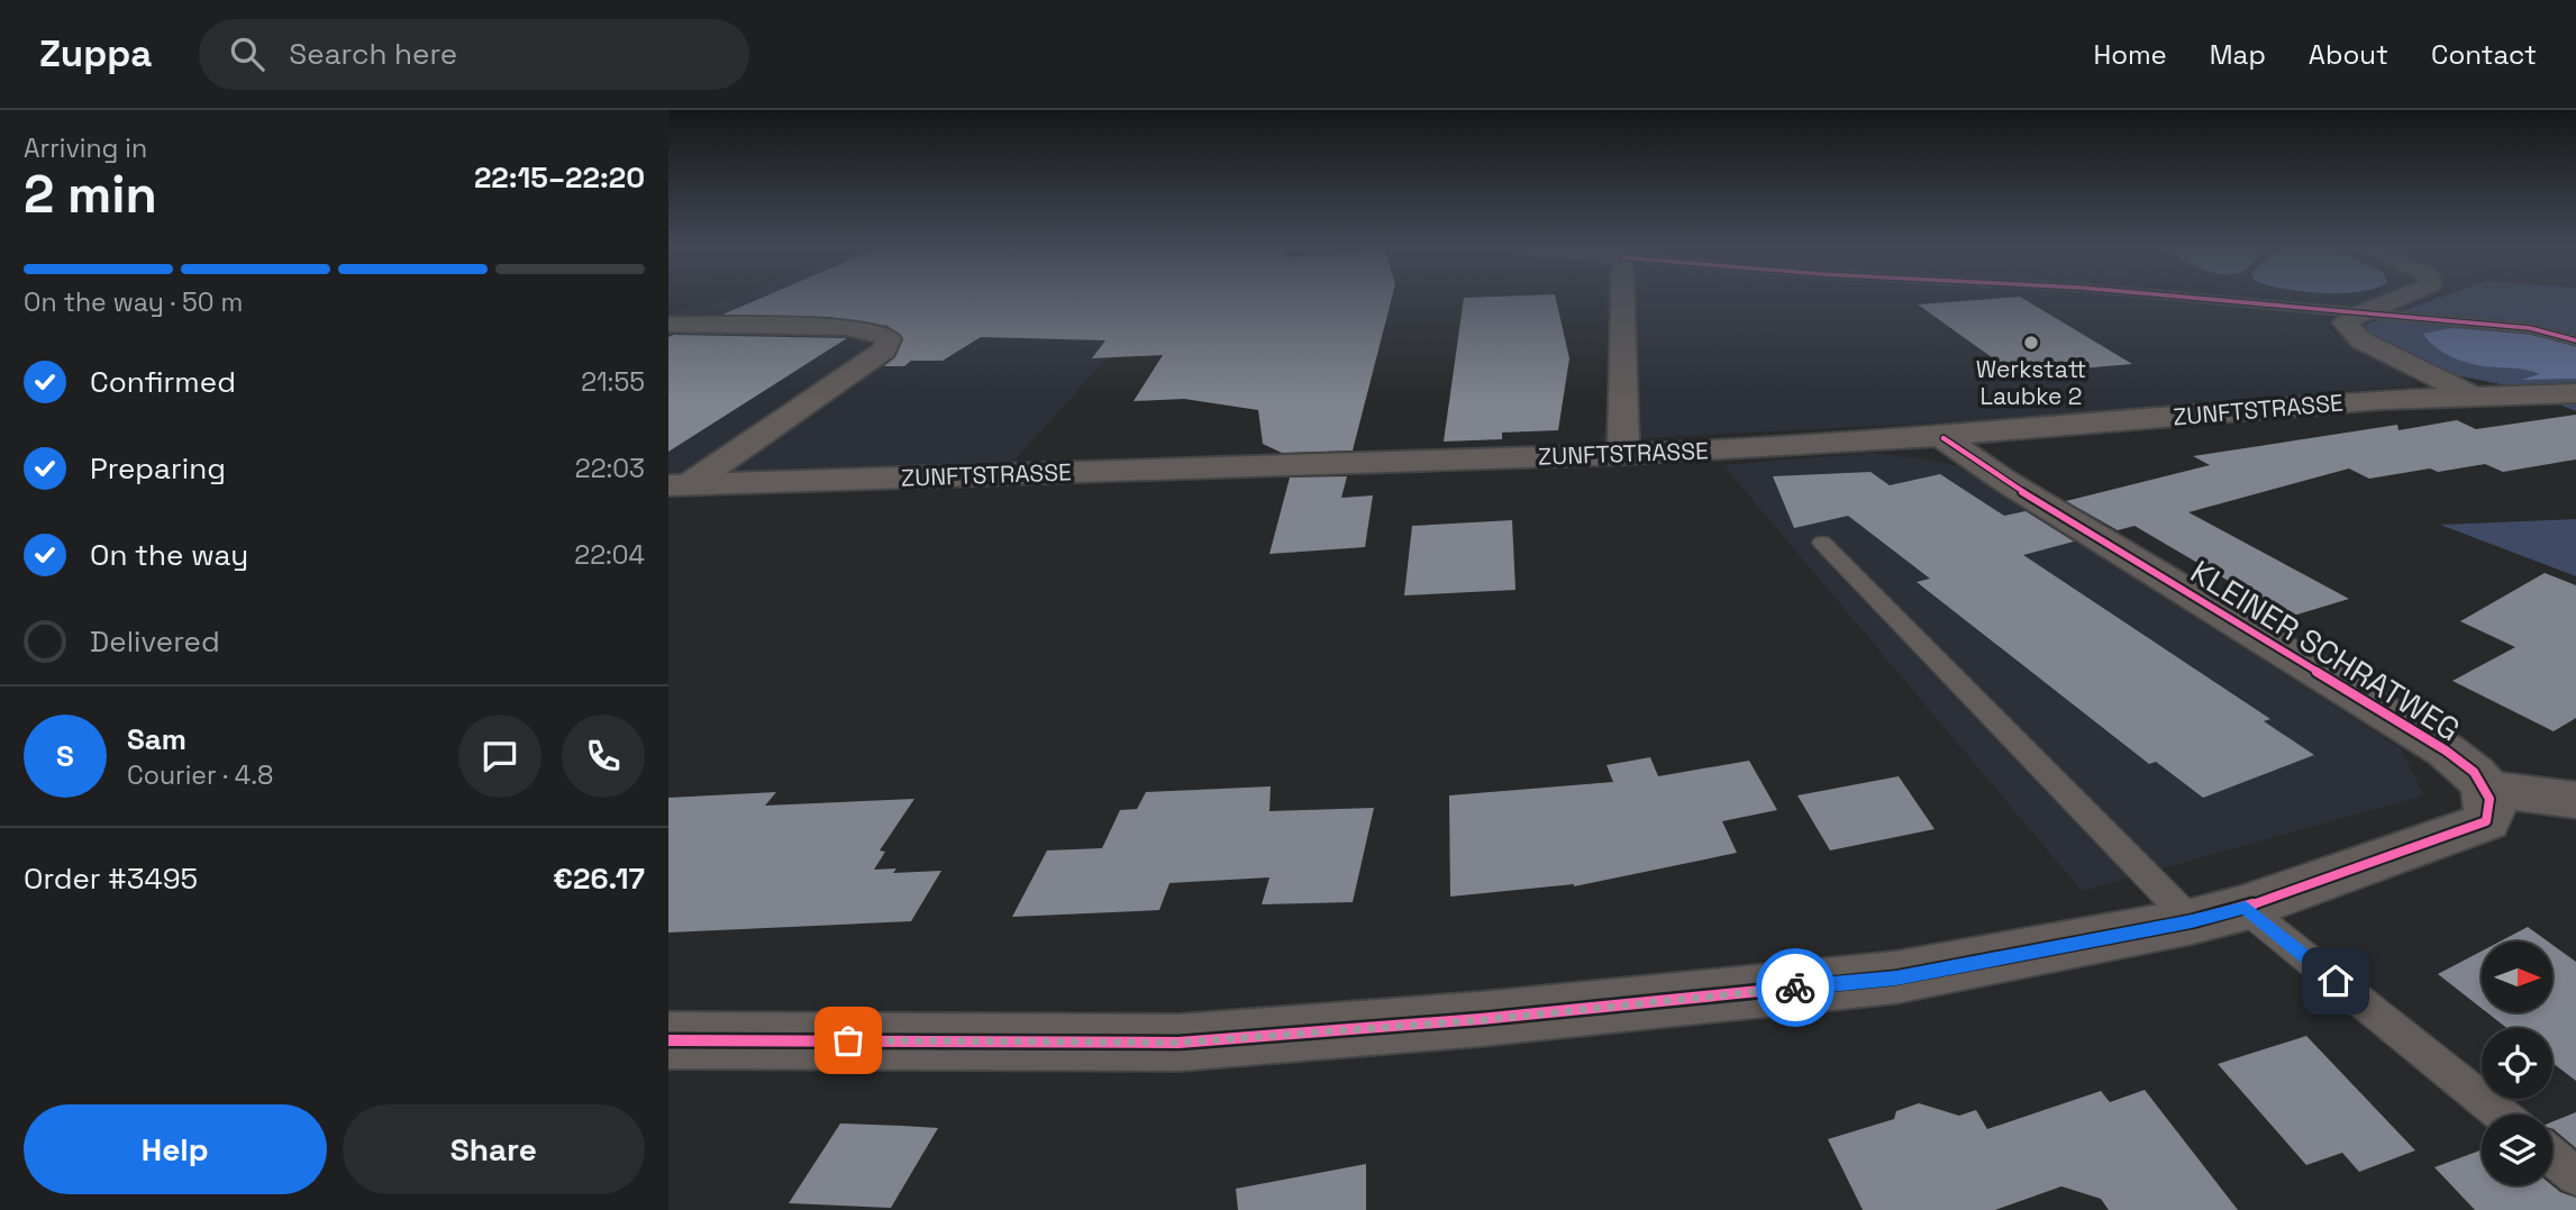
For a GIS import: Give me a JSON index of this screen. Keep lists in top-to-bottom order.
{
  "streets": {
    "street": ["ZUNFTSTRASSE", "KLEINER SCHRATWEG"]
  },
  "crossings": [
    ["ZUNFTSTRASSE", "KLEINER SCHRATWEG"]
  ],
  "places": ["Werkstatt Laubke 2"],
  "north": "right",
  "page": {
    "header": "Zuppa",
    "search": "Search here",
    "nav": [
      "Home",
      "Map",
      "About",
      "Contact"
    ],
    "heading": ["2 min", "Arriving in", "22:15–22:20"],
    "panel": [
      "Sam",
      "Courier · 4.8",
      "Order #3495",
      "€26.17"
    ],
    "bar": "On the way · 50 m",
    "list": [
      ["Confirmed", "21:55"],
      ["Preparing", "22:03"],
      ["On the way", "22:04"],
      "Delivered"
    ],
    "round": "S",
    "buttons": ["Help", "Share"]
  }
}
